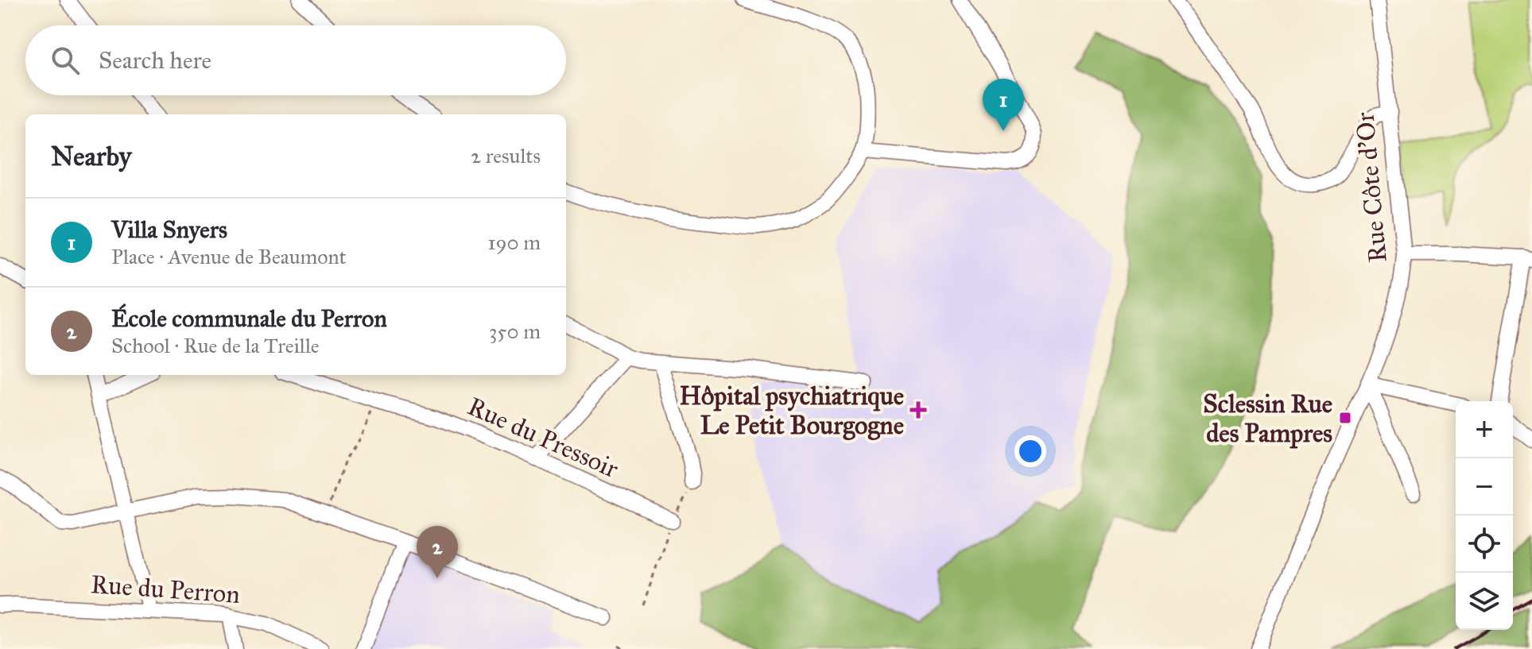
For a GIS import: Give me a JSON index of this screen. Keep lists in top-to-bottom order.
{
  "streets": {
    "street": ["Rue Côte d'Or", "Rue du Pressoir", "Rue du Perron"]
  },
  "places": {
    "health": ["Hôpital psychiatrique Le Petit Bourgogne"],
    "transit": ["Sclessin Rue des Pampres"]
  },
  "page": {
    "search": "Search here",
    "pins": ["1", "2"],
    "heading": ["Nearby", "2 results"],
    "list": [
      {
        "mark": "1",
        "name": "Villa Snyers",
        "note": "Place · Avenue de Beaumont",
        "value": "190 m"
      },
      {
        "mark": "2",
        "name": "École communale du Perron",
        "note": "School · Rue de la Treille",
        "value": "350 m"
      }
    ],
    "map_buttons": ["+", "−"]
  }
}
